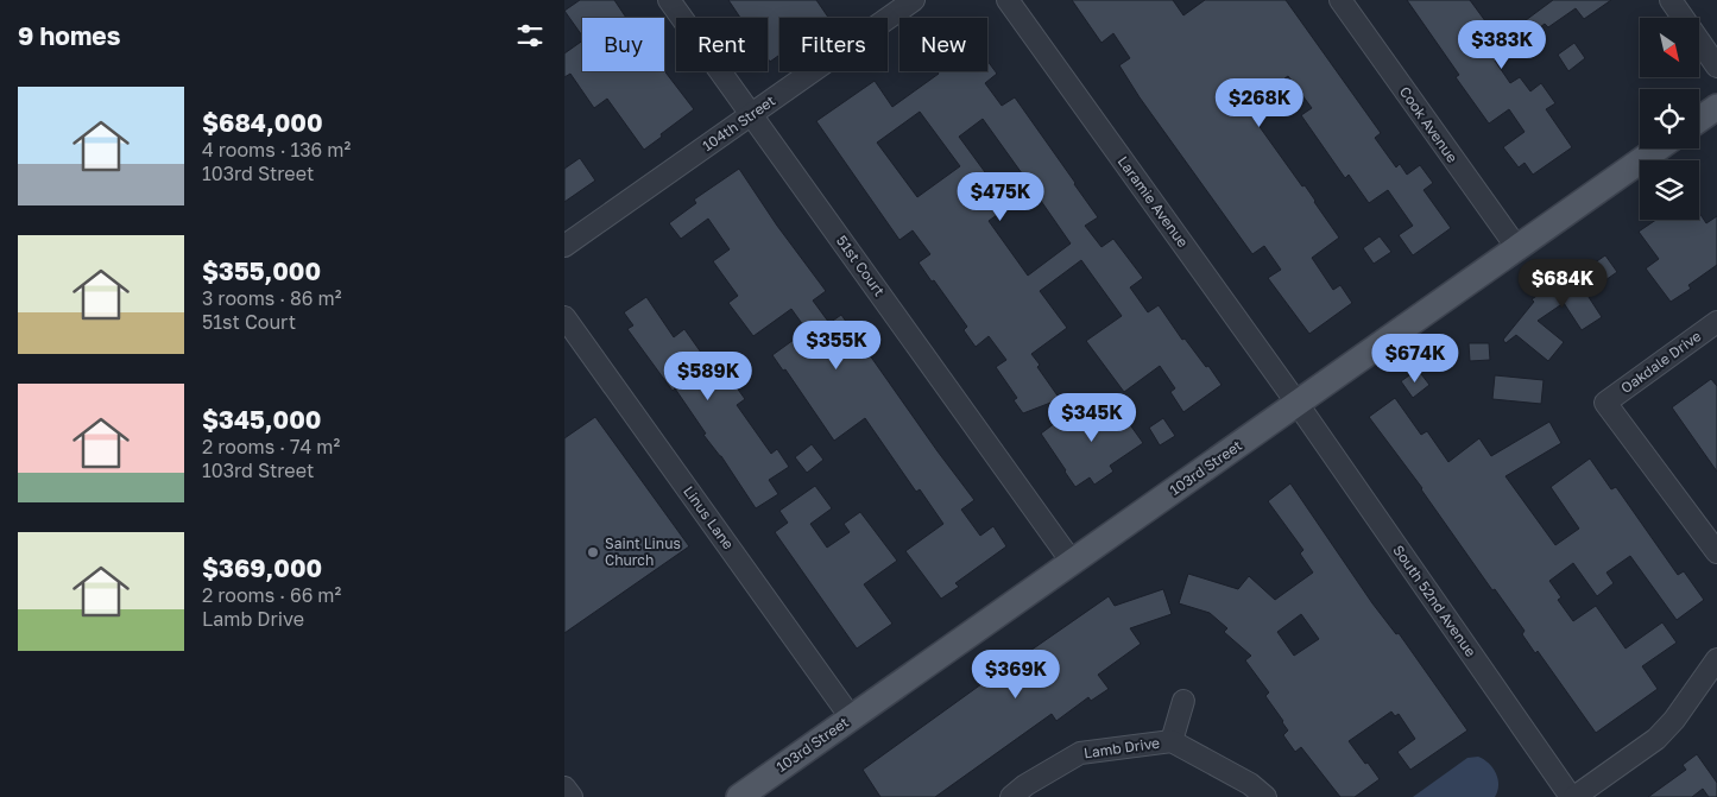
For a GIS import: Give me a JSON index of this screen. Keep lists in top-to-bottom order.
{
  "streets": {
    "main road": ["103rd Street"],
    "street": [
      "104th Street",
      "Cook Avenue",
      "Laramie Avenue",
      "51st Court",
      "Oakdale Drive",
      "Linus Lane",
      "South 52nd Avenue",
      "Lamb Drive"
    ]
  },
  "crossings": [
    ["104th Street", "51st Court"],
    ["Cook Avenue", "103rd Street"],
    ["Laramie Avenue", "103rd Street"],
    ["Laramie Avenue", "South 52nd Avenue"],
    ["51st Court", "103rd Street"],
    ["103rd Street", "Linus Lane"],
    ["103rd Street", "South 52nd Avenue"]
  ],
  "places": ["Saint Linus Church"],
  "north": "bottom right",
  "page": {
    "heading": "9 homes",
    "chip": [
      "Buy",
      "Rent",
      "Filters",
      "New"
    ],
    "price": [
      "$383K",
      "$268K",
      "$475K",
      "$684K",
      "$355K",
      "$674K",
      "$589K",
      "$345K",
      "$369K"
    ],
    "list": [
      {
        "name": "$684,000",
        "note": "4 rooms · 136 m² · 103rd Street"
      },
      {
        "name": "$355,000",
        "note": "3 rooms · 86 m² · 51st Court"
      },
      {
        "name": "$345,000",
        "note": "2 rooms · 74 m² · 103rd Street"
      },
      {
        "name": "$369,000",
        "note": "2 rooms · 66 m² · Lamb Drive"
      }
    ]
  }
}
